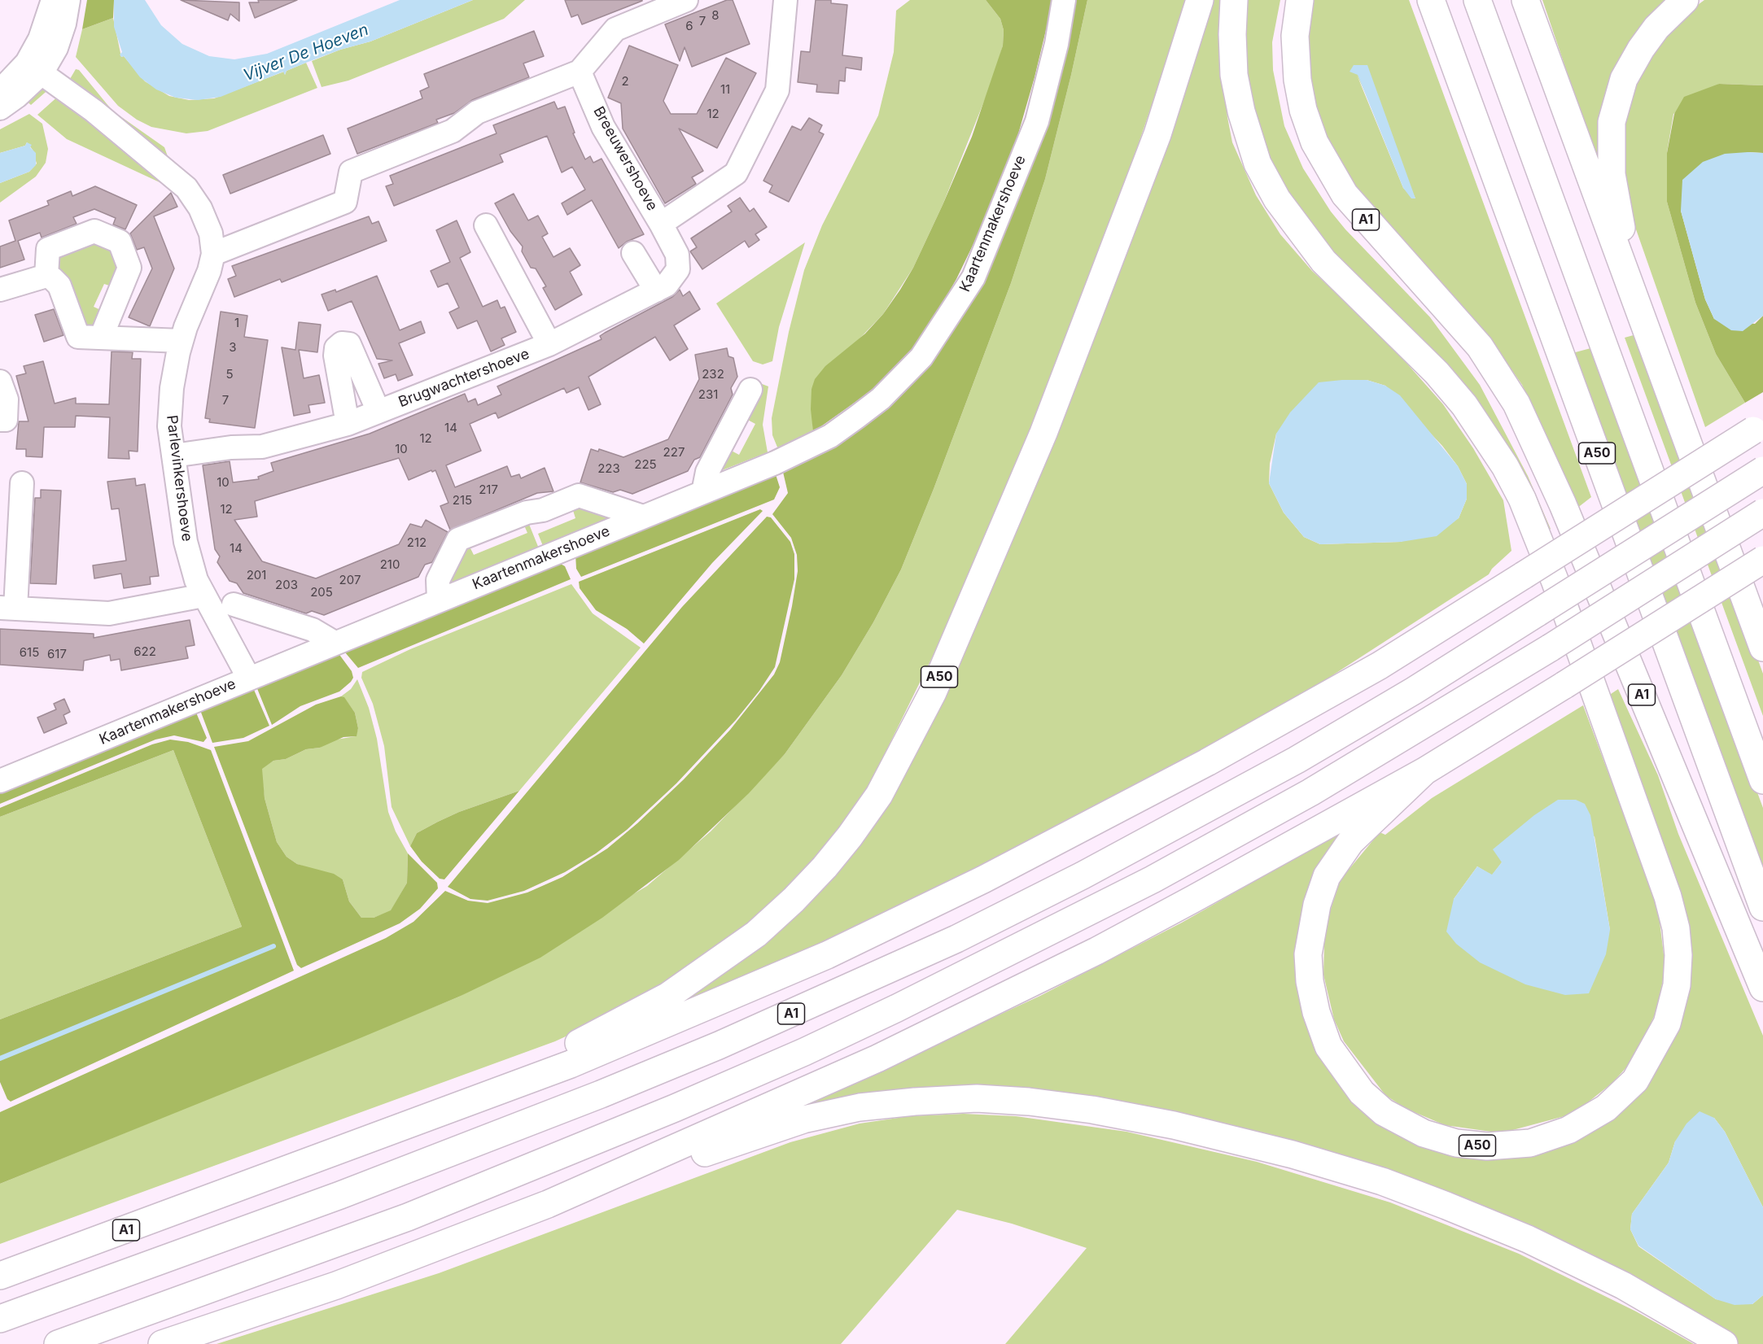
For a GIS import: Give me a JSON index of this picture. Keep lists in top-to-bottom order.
{
  "streets": {
    "highway": ["A1", "A50"],
    "street": [
      "Breeuwershoeve",
      "Kaartenmakershoeve",
      "Brugwachtershoeve",
      "Parlevinkershoeve"
    ]
  },
  "crossings": [
    ["Breeuwershoeve", "Brugwachtershoeve"],
    ["A1", "A50"],
    ["Kaartenmakershoeve", "Parlevinkershoeve"],
    ["Brugwachtershoeve", "Parlevinkershoeve"]
  ],
  "water": ["Vijver De Hoeven"],
  "house_numbers": [
    "8",
    "7",
    "6",
    "2",
    "11",
    "12",
    "1",
    "3",
    "5",
    "232",
    "231",
    "7",
    "14",
    "12",
    "10",
    "227",
    "225",
    "223",
    "10",
    "217",
    "215",
    "12",
    "212",
    "14",
    "210",
    "201",
    "207",
    "203",
    "205",
    "622",
    "615",
    "617"
  ]
}
